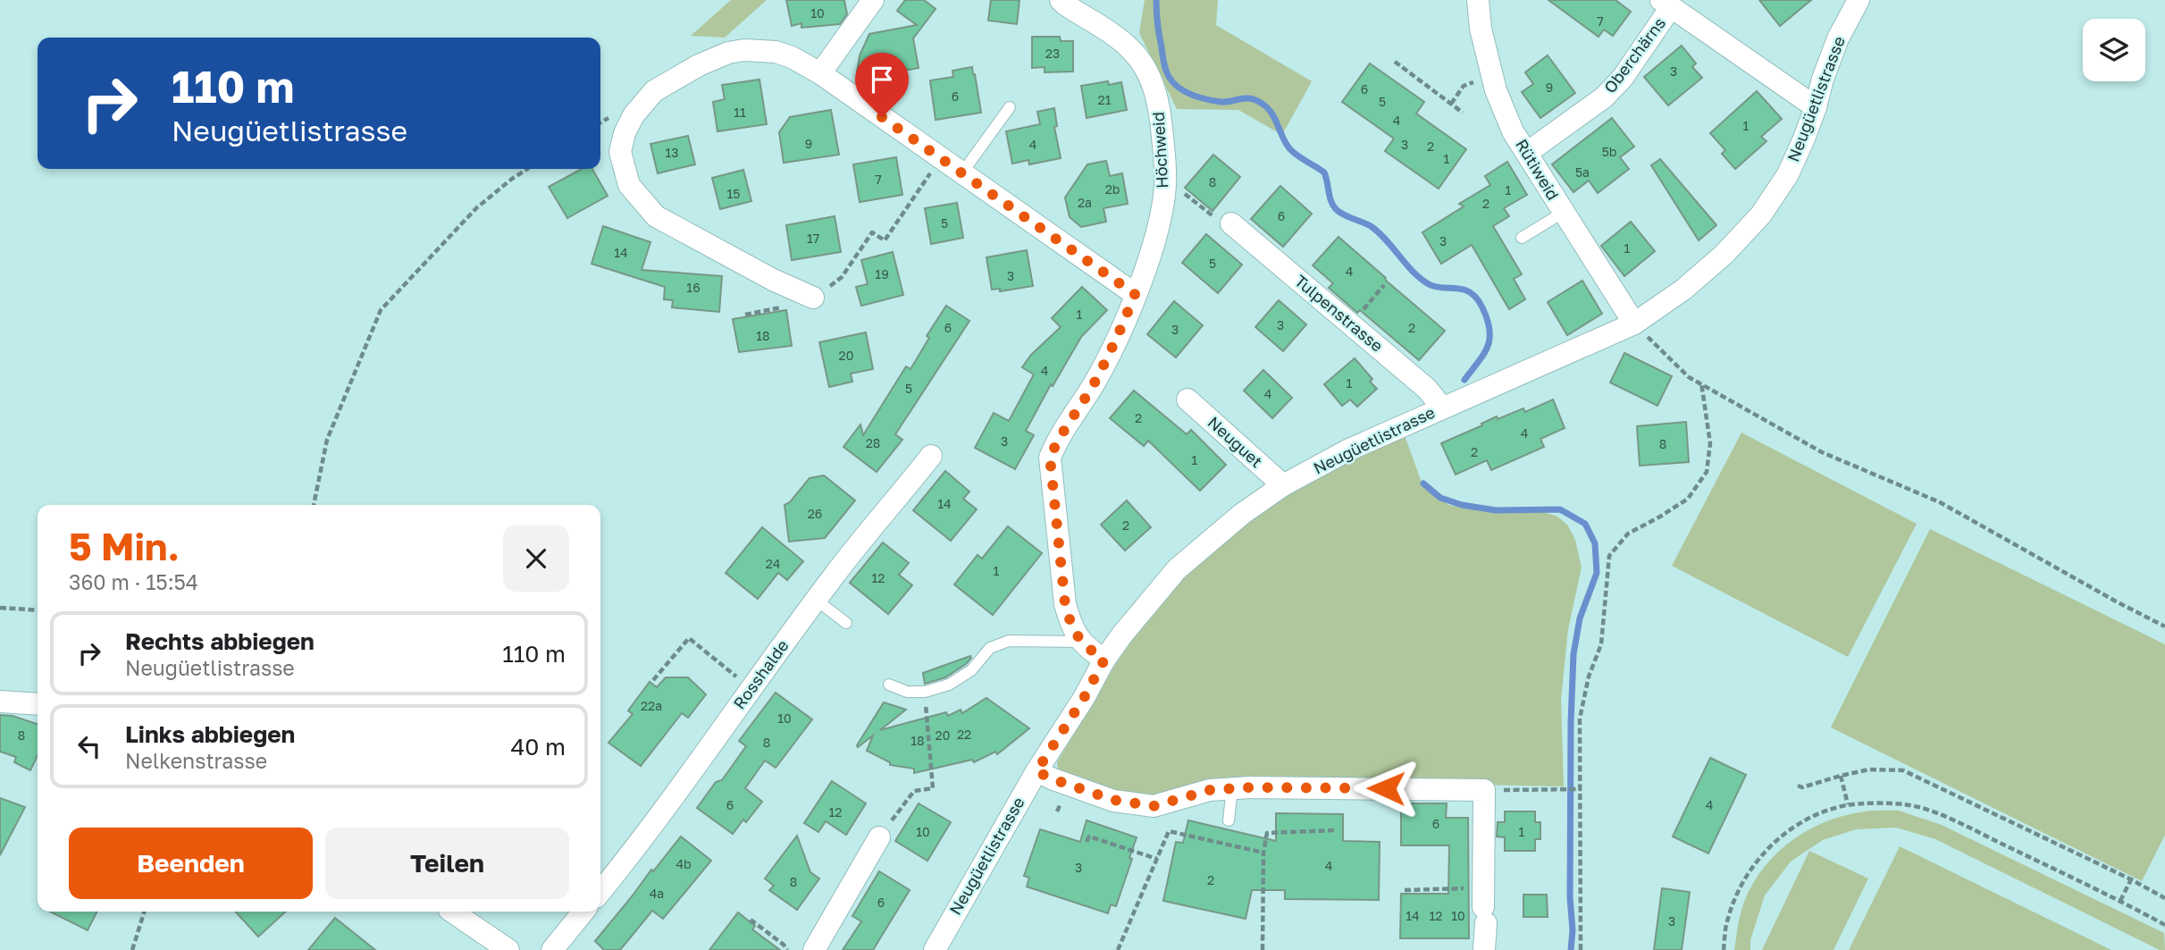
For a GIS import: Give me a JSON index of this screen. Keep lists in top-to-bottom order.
{
  "streets": {
    "street": [
      "Oberchärns",
      "Neugüetlistrasse",
      "Höchweid",
      "Rütiweid",
      "Tulpenstrasse",
      "Neuguet",
      "Rosshalde"
    ]
  },
  "crossings": [
    ["Oberchärns", "Neugüetlistrasse"],
    ["Neugüetlistrasse", "Rütiweid"],
    ["Neugüetlistrasse", "Tulpenstrasse"],
    ["Neugüetlistrasse", "Neuguet"]
  ],
  "house_numbers": [
    "10",
    "7",
    "23",
    "3",
    "9",
    "6",
    "6",
    "21",
    "5",
    "11",
    "4",
    "1",
    "9",
    "4",
    "3",
    "2",
    "5b",
    "13",
    "1",
    "5a",
    "7",
    "8",
    "2b",
    "1",
    "15",
    "2a",
    "2",
    "6",
    "5",
    "17",
    "3",
    "1",
    "14",
    "5",
    "4",
    "19",
    "3",
    "16",
    "1",
    "3",
    "6",
    "2",
    "3",
    "18",
    "20",
    "4",
    "1",
    "5",
    "4",
    "2",
    "4",
    "3",
    "28",
    "8",
    "2",
    "1",
    "14",
    "26",
    "2",
    "24",
    "1",
    "12",
    "22a",
    "10",
    "22",
    "8",
    "20",
    "18",
    "8",
    "6",
    "4",
    "12",
    "6",
    "10",
    "1",
    "4b",
    "4",
    "3",
    "2",
    "8",
    "4a",
    "6",
    "14",
    "12",
    "10",
    "3"
  ],
  "page": {
    "turn": ["110 m", "Neugüetlistrasse"],
    "heading": ["5 Min.", "360 m · 15:54"],
    "list": [
      {
        "name": "Rechts abbiegen",
        "note": "Neugüetlistrasse",
        "value": "110 m"
      },
      {
        "name": "Links abbiegen",
        "note": "Nelkenstrasse",
        "value": "40 m"
      }
    ],
    "buttons": ["Beenden", "Teilen"]
  }
}
